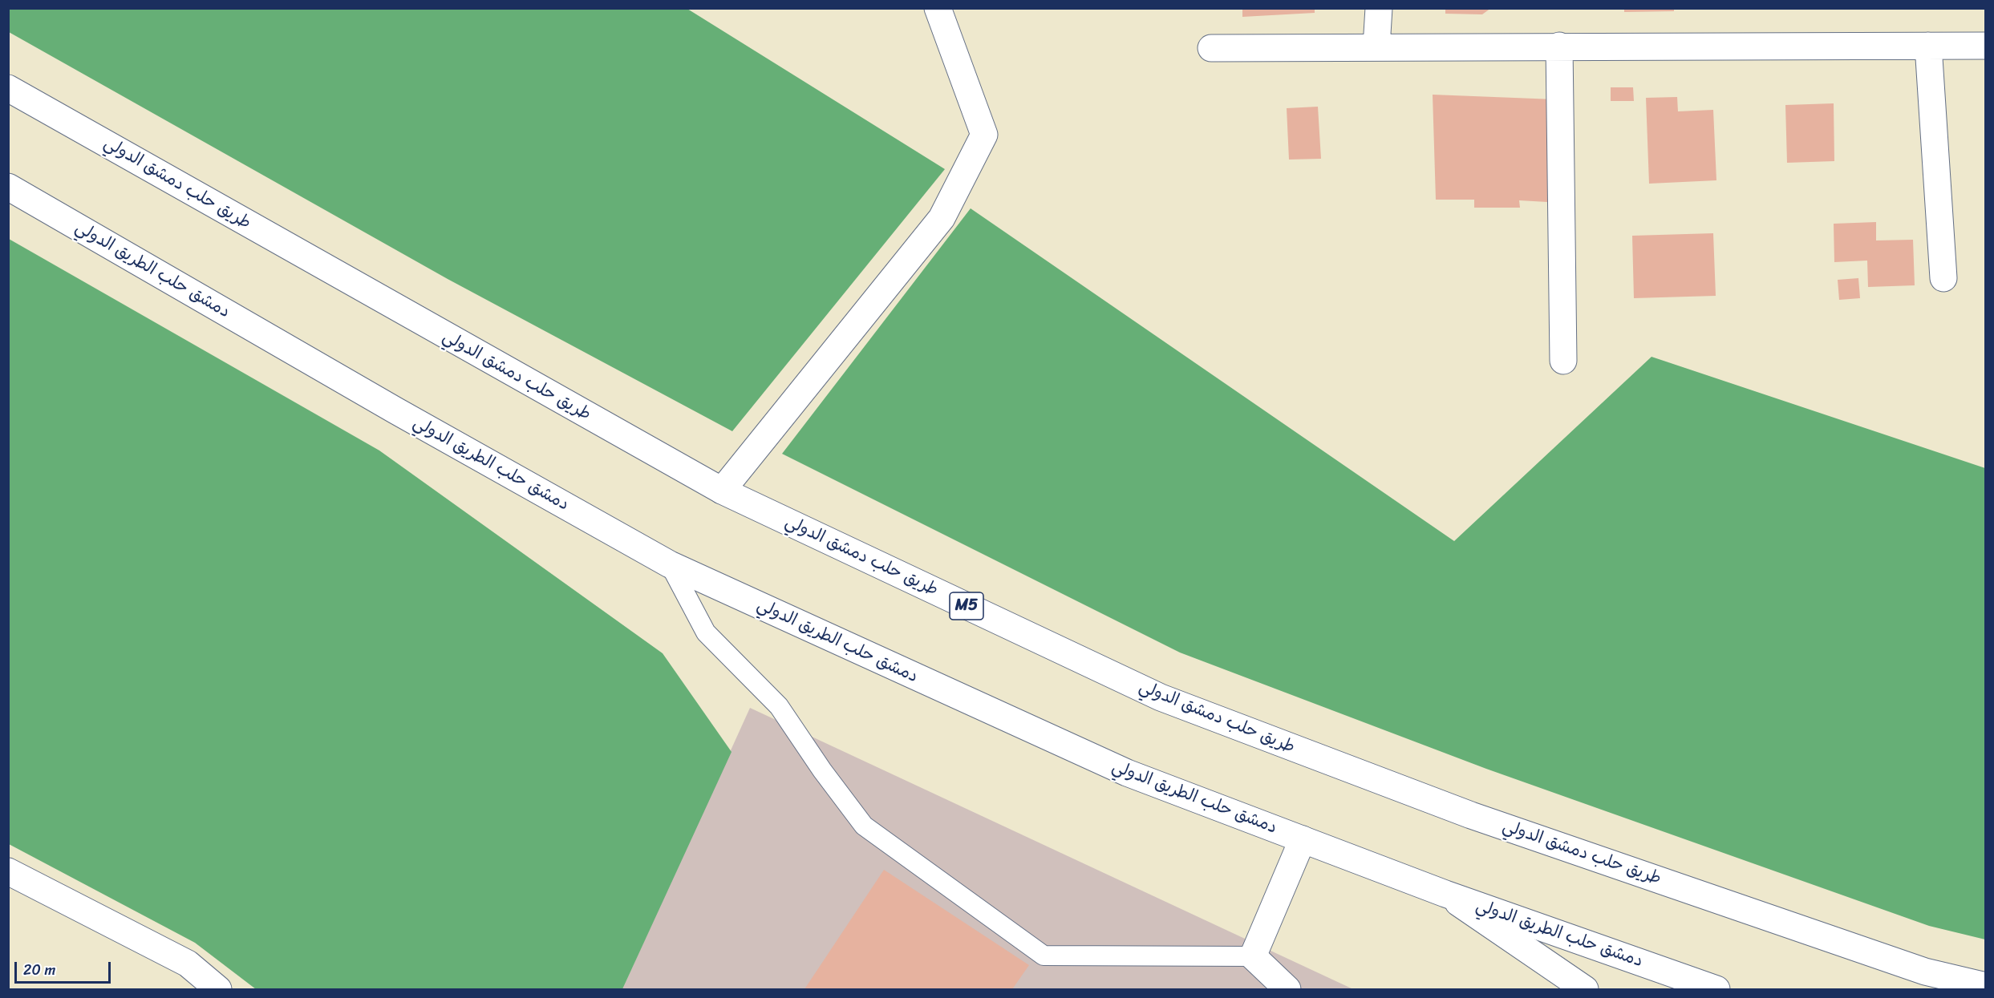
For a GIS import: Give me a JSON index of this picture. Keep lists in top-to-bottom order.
{
  "streets": {
    "main road": ["طريق حلب دمشق الدولي", "دمشق حلب الطريق الدولي", "M5"]
  },
  "scale_bar": "20 m"
}
